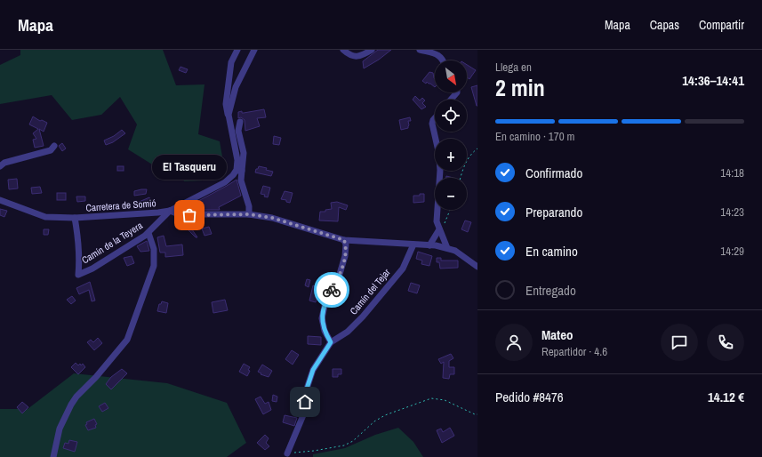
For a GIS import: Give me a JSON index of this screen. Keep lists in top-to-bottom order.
{
  "streets": {
    "street": ["Carretera de Somió", "Camín de la Teyera", "Camín del Tejar"]
  },
  "crossings": [
    ["Carretera de Somió", "Camín de la Teyera"]
  ],
  "places": ["El Tasqueru"],
  "north": "bottom right",
  "page": {
    "header": "Mapa",
    "nav": ["Mapa", "Capas", "Compartir"],
    "heading": ["2 min", "Llega en", "14:36–14:41"],
    "panel": [
      "Mateo",
      "Repartidor · 4.6",
      "Pedido #8476",
      "14.12 €"
    ],
    "map_buttons": ["+", "−"],
    "bar": "En camino · 170 m",
    "list": [
      ["Confirmado", "14:18"],
      ["Preparando", "14:23"],
      ["En camino", "14:29"],
      "Entregado"
    ],
    "bubble": "El Tasqueru"
  }
}
